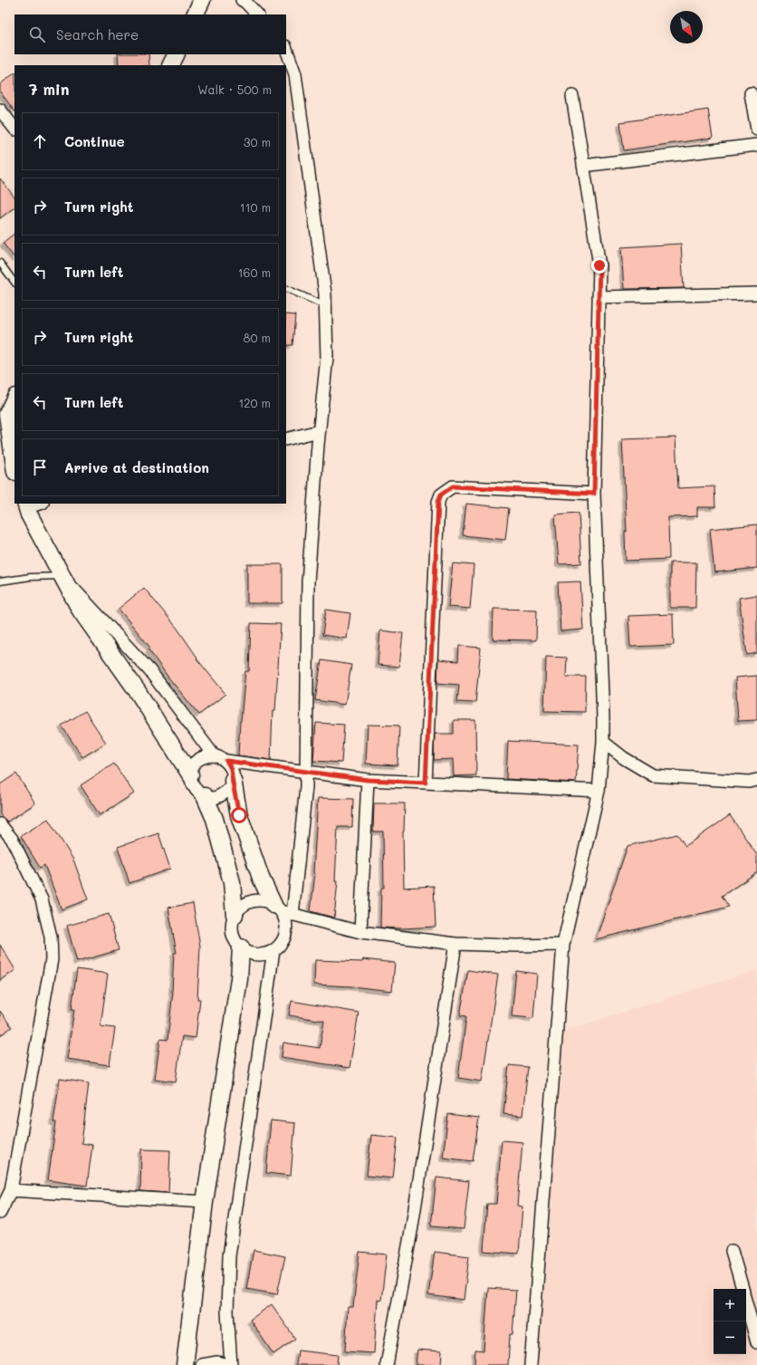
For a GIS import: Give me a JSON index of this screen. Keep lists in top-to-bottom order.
{
  "north": "bottom right",
  "page": {
    "search": "Search here",
    "heading": ["7 min", "Walk · 500 m"],
    "list": [
      ["Continue", "30 m"],
      ["Turn right", "110 m"],
      ["Turn left", "160 m"],
      ["Turn right", "80 m"],
      ["Turn left", "120 m"],
      "Arrive at destination"
    ],
    "map_buttons": ["+", "−"]
  }
}
